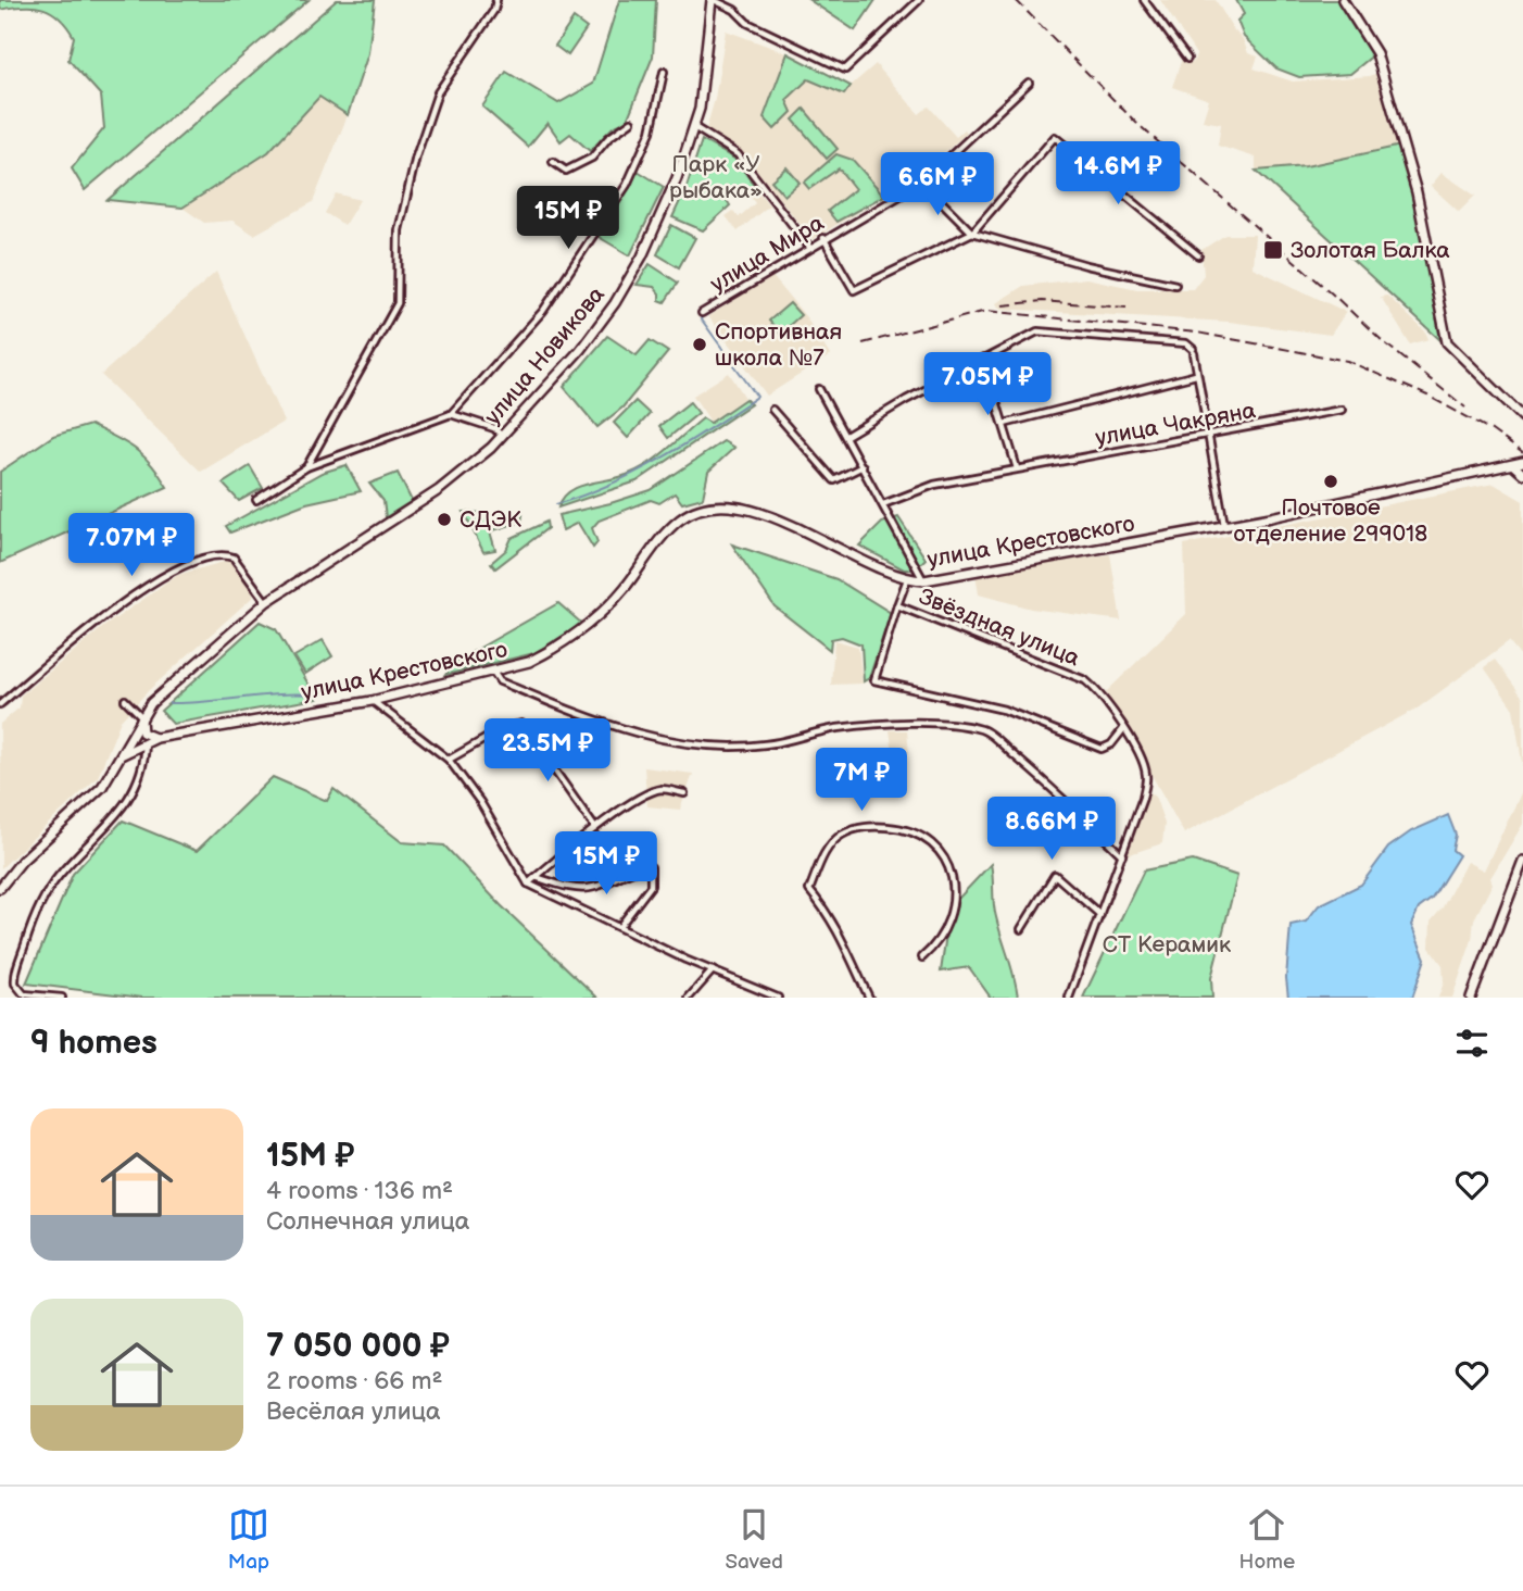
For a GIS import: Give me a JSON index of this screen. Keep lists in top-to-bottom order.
{
  "streets": {
    "main road": ["улица Новикова", "улица Крестовского"],
    "street": ["улица Мира", "улица Чакряна", "Звёздная улица"]
  },
  "crossings": [
    ["улица Новикова", "улица Крестовского"],
    ["улица Крестовского", "Звёздная улица"]
  ],
  "parks": ["Парк «У рыбака»", "СТ Керамик"],
  "places": {
    "transit": ["Золотая Балка"],
    "other": ["Спортивная школа №7", "Почтовое отделение 299018", "СДЭК"]
  },
  "page": {
    "price": [
      "14.6M ₽",
      "6.6M ₽",
      "15M ₽",
      "7.05M ₽",
      "7.07M ₽",
      "23.5M ₽",
      "7M ₽",
      "8.66M ₽",
      "15M ₽"
    ],
    "heading": "9 homes",
    "list": [
      {
        "name": "15M ₽",
        "note": "4 rooms · 136 m² · Солнечная улица"
      },
      {
        "name": "7 050 000 ₽",
        "note": "2 rooms · 66 m² · Весёлая улица"
      }
    ],
    "tabs": ["Map", "Saved", "Home"]
  }
}
